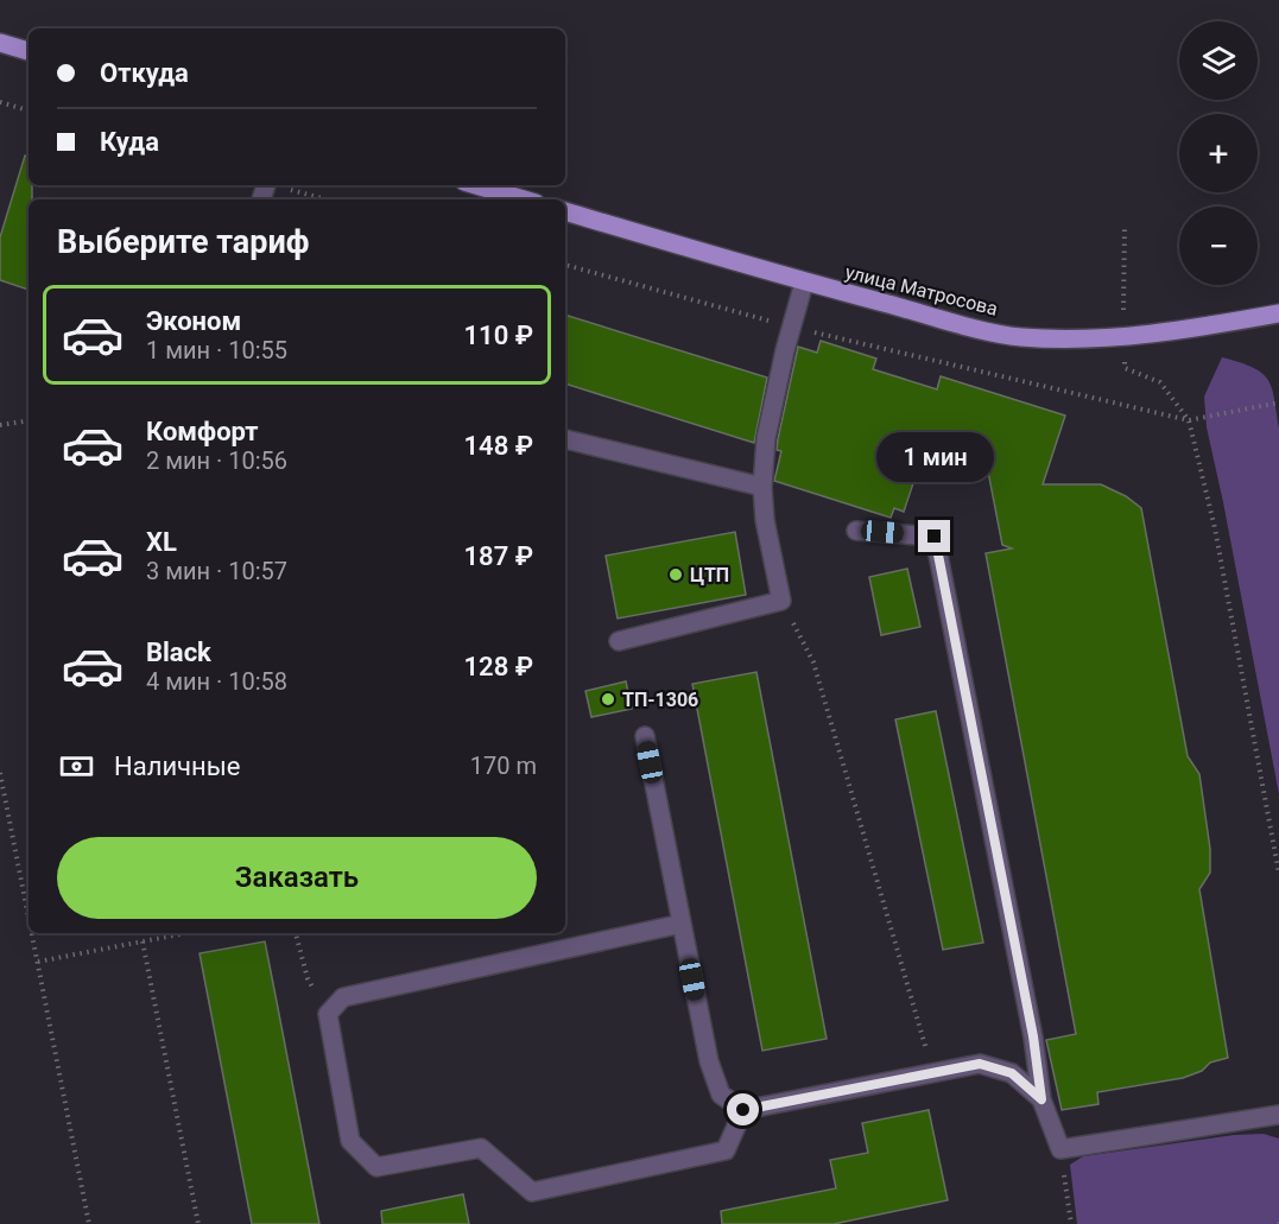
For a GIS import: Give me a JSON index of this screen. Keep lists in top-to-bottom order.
{
  "streets": {
    "main road": ["улица Матросова"]
  },
  "places": ["ЦТП", "ТП-1306"],
  "page": {
    "map_buttons": ["+", "−"],
    "banner": ["Откуда", "Куда"],
    "heading": "Выберите тариф",
    "list": [
      {
        "name": "Эконом",
        "note": "1 мин · 10:55",
        "value": "110 ₽"
      },
      {
        "name": "Комфорт",
        "note": "2 мин · 10:56",
        "value": "148 ₽"
      },
      {
        "name": "XL",
        "note": "3 мин · 10:57",
        "value": "187 ₽"
      },
      {
        "name": "Black",
        "note": "4 мин · 10:58",
        "value": "128 ₽"
      }
    ],
    "bubble": "1 мин",
    "pay": ["Наличные", "170 m"],
    "buttons": "Заказать"
  }
}
